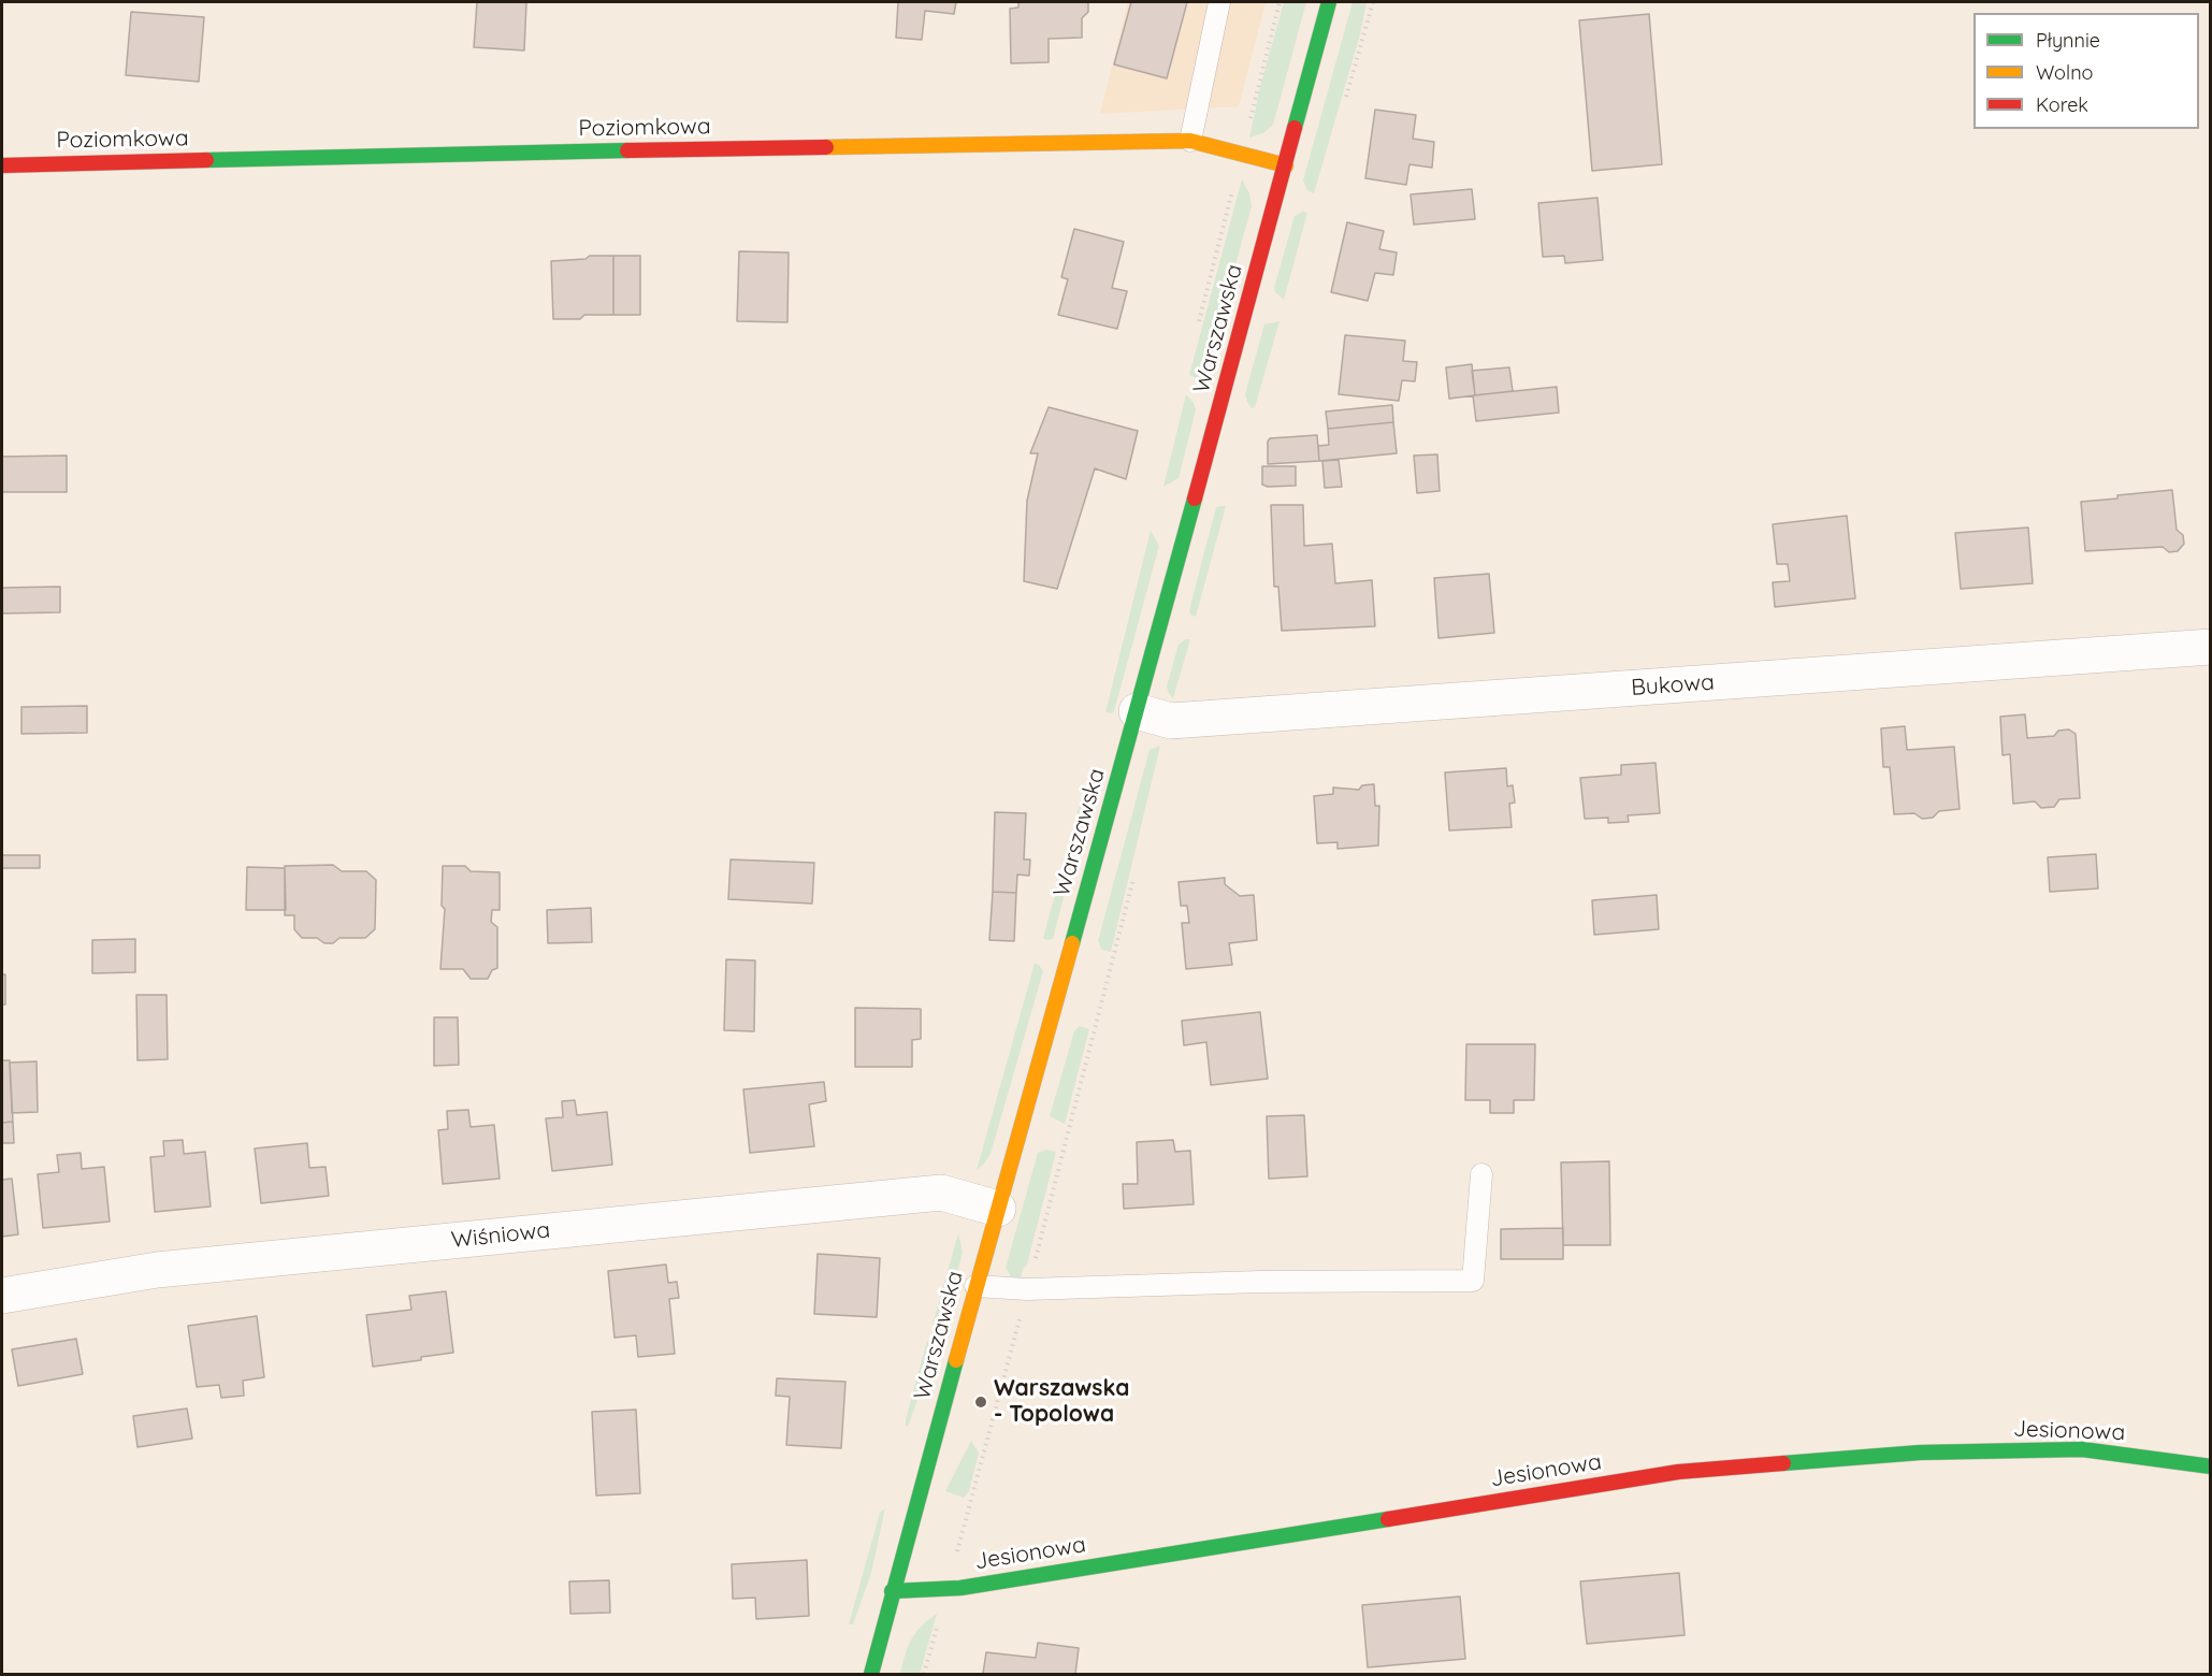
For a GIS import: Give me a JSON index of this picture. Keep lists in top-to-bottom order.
{
  "streets": {
    "street": [
      "Poziomkowa",
      "Warszawska",
      "Bukowa",
      "Wiśniowa",
      "Jesionowa"
    ]
  },
  "crossings": [
    ["Poziomkowa", "Warszawska"],
    ["Warszawska", "Bukowa"],
    ["Warszawska", "Wiśniowa"],
    ["Warszawska", "Jesionowa"]
  ],
  "places": ["Warszawska - Topolowa"],
  "legend": ["Płynnie", "Wolno", "Korek"]
}
